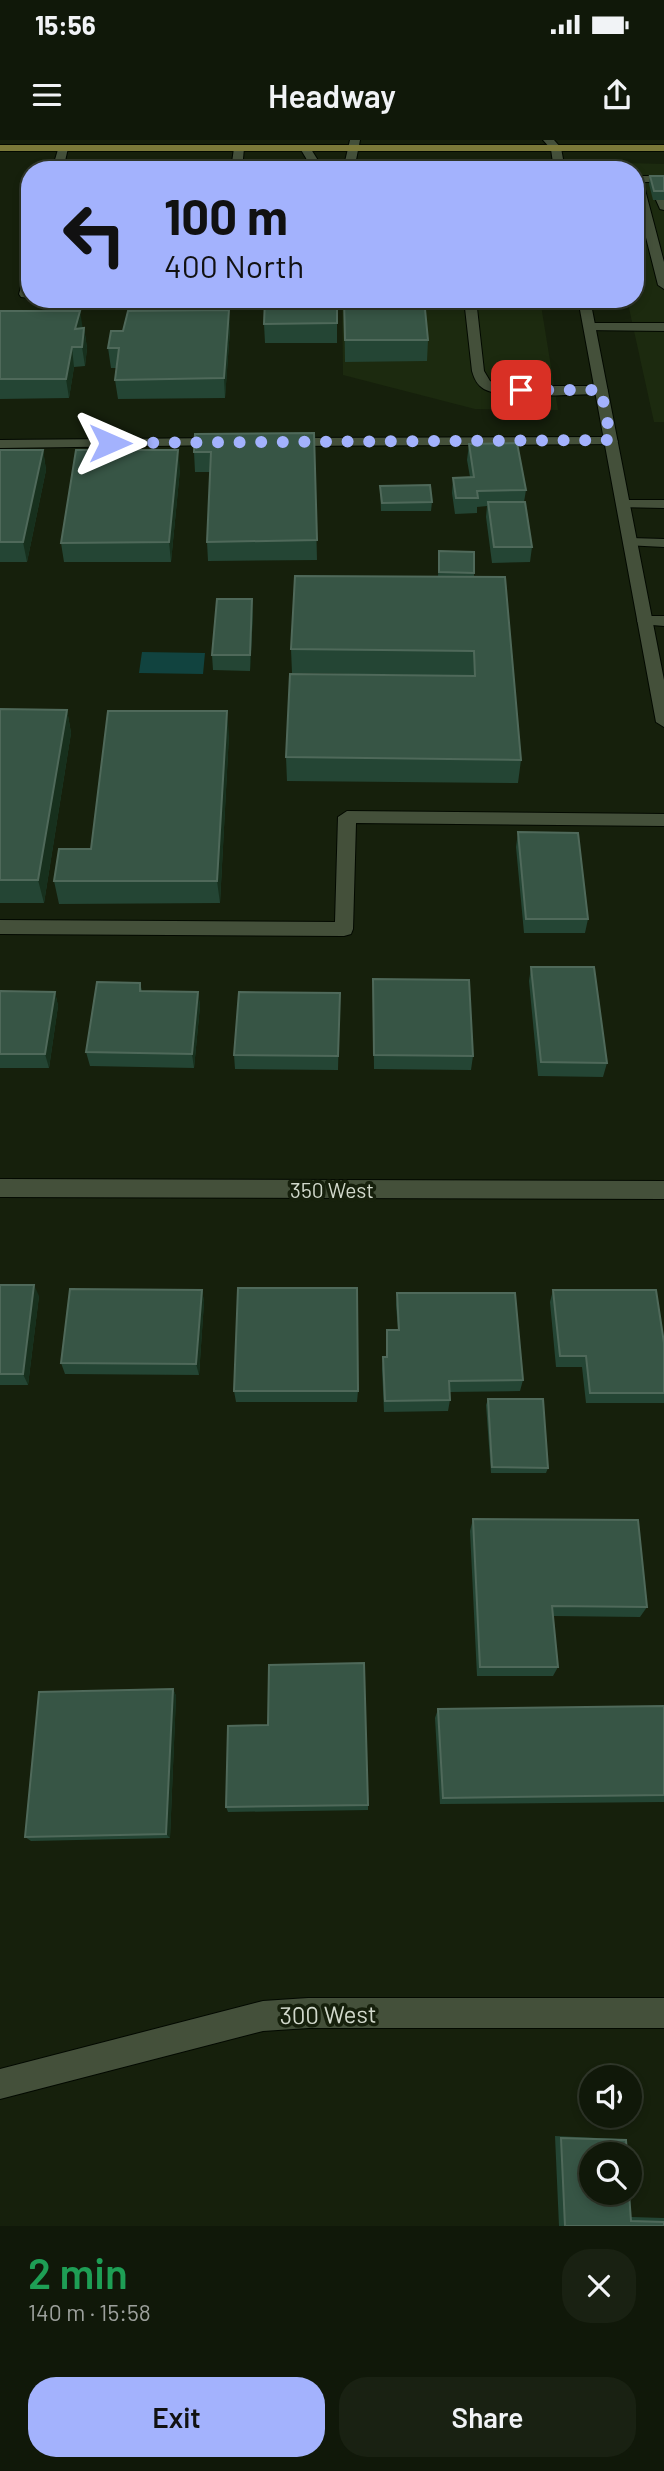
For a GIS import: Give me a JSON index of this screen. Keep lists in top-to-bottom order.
{
  "streets": {
    "main road": ["350 West", "300 West"]
  },
  "page": {
    "status": "15:56",
    "header": "Headway",
    "turn": ["100 m", "400 North"],
    "heading": ["2 min", "140 m · 15:58"],
    "buttons": ["Exit", "Share"]
  }
}
